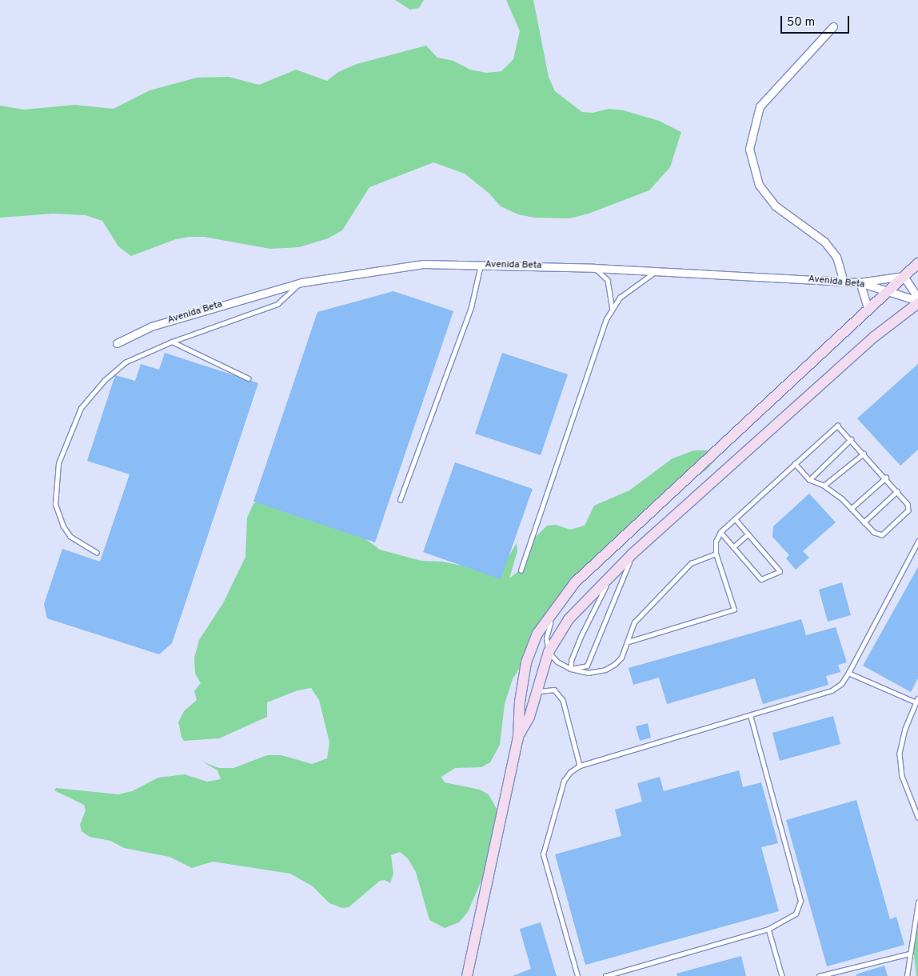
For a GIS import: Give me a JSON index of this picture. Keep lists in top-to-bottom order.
{
  "streets": {
    "street": ["Avenida Beta"]
  },
  "scale_bar": "50 m"
}
